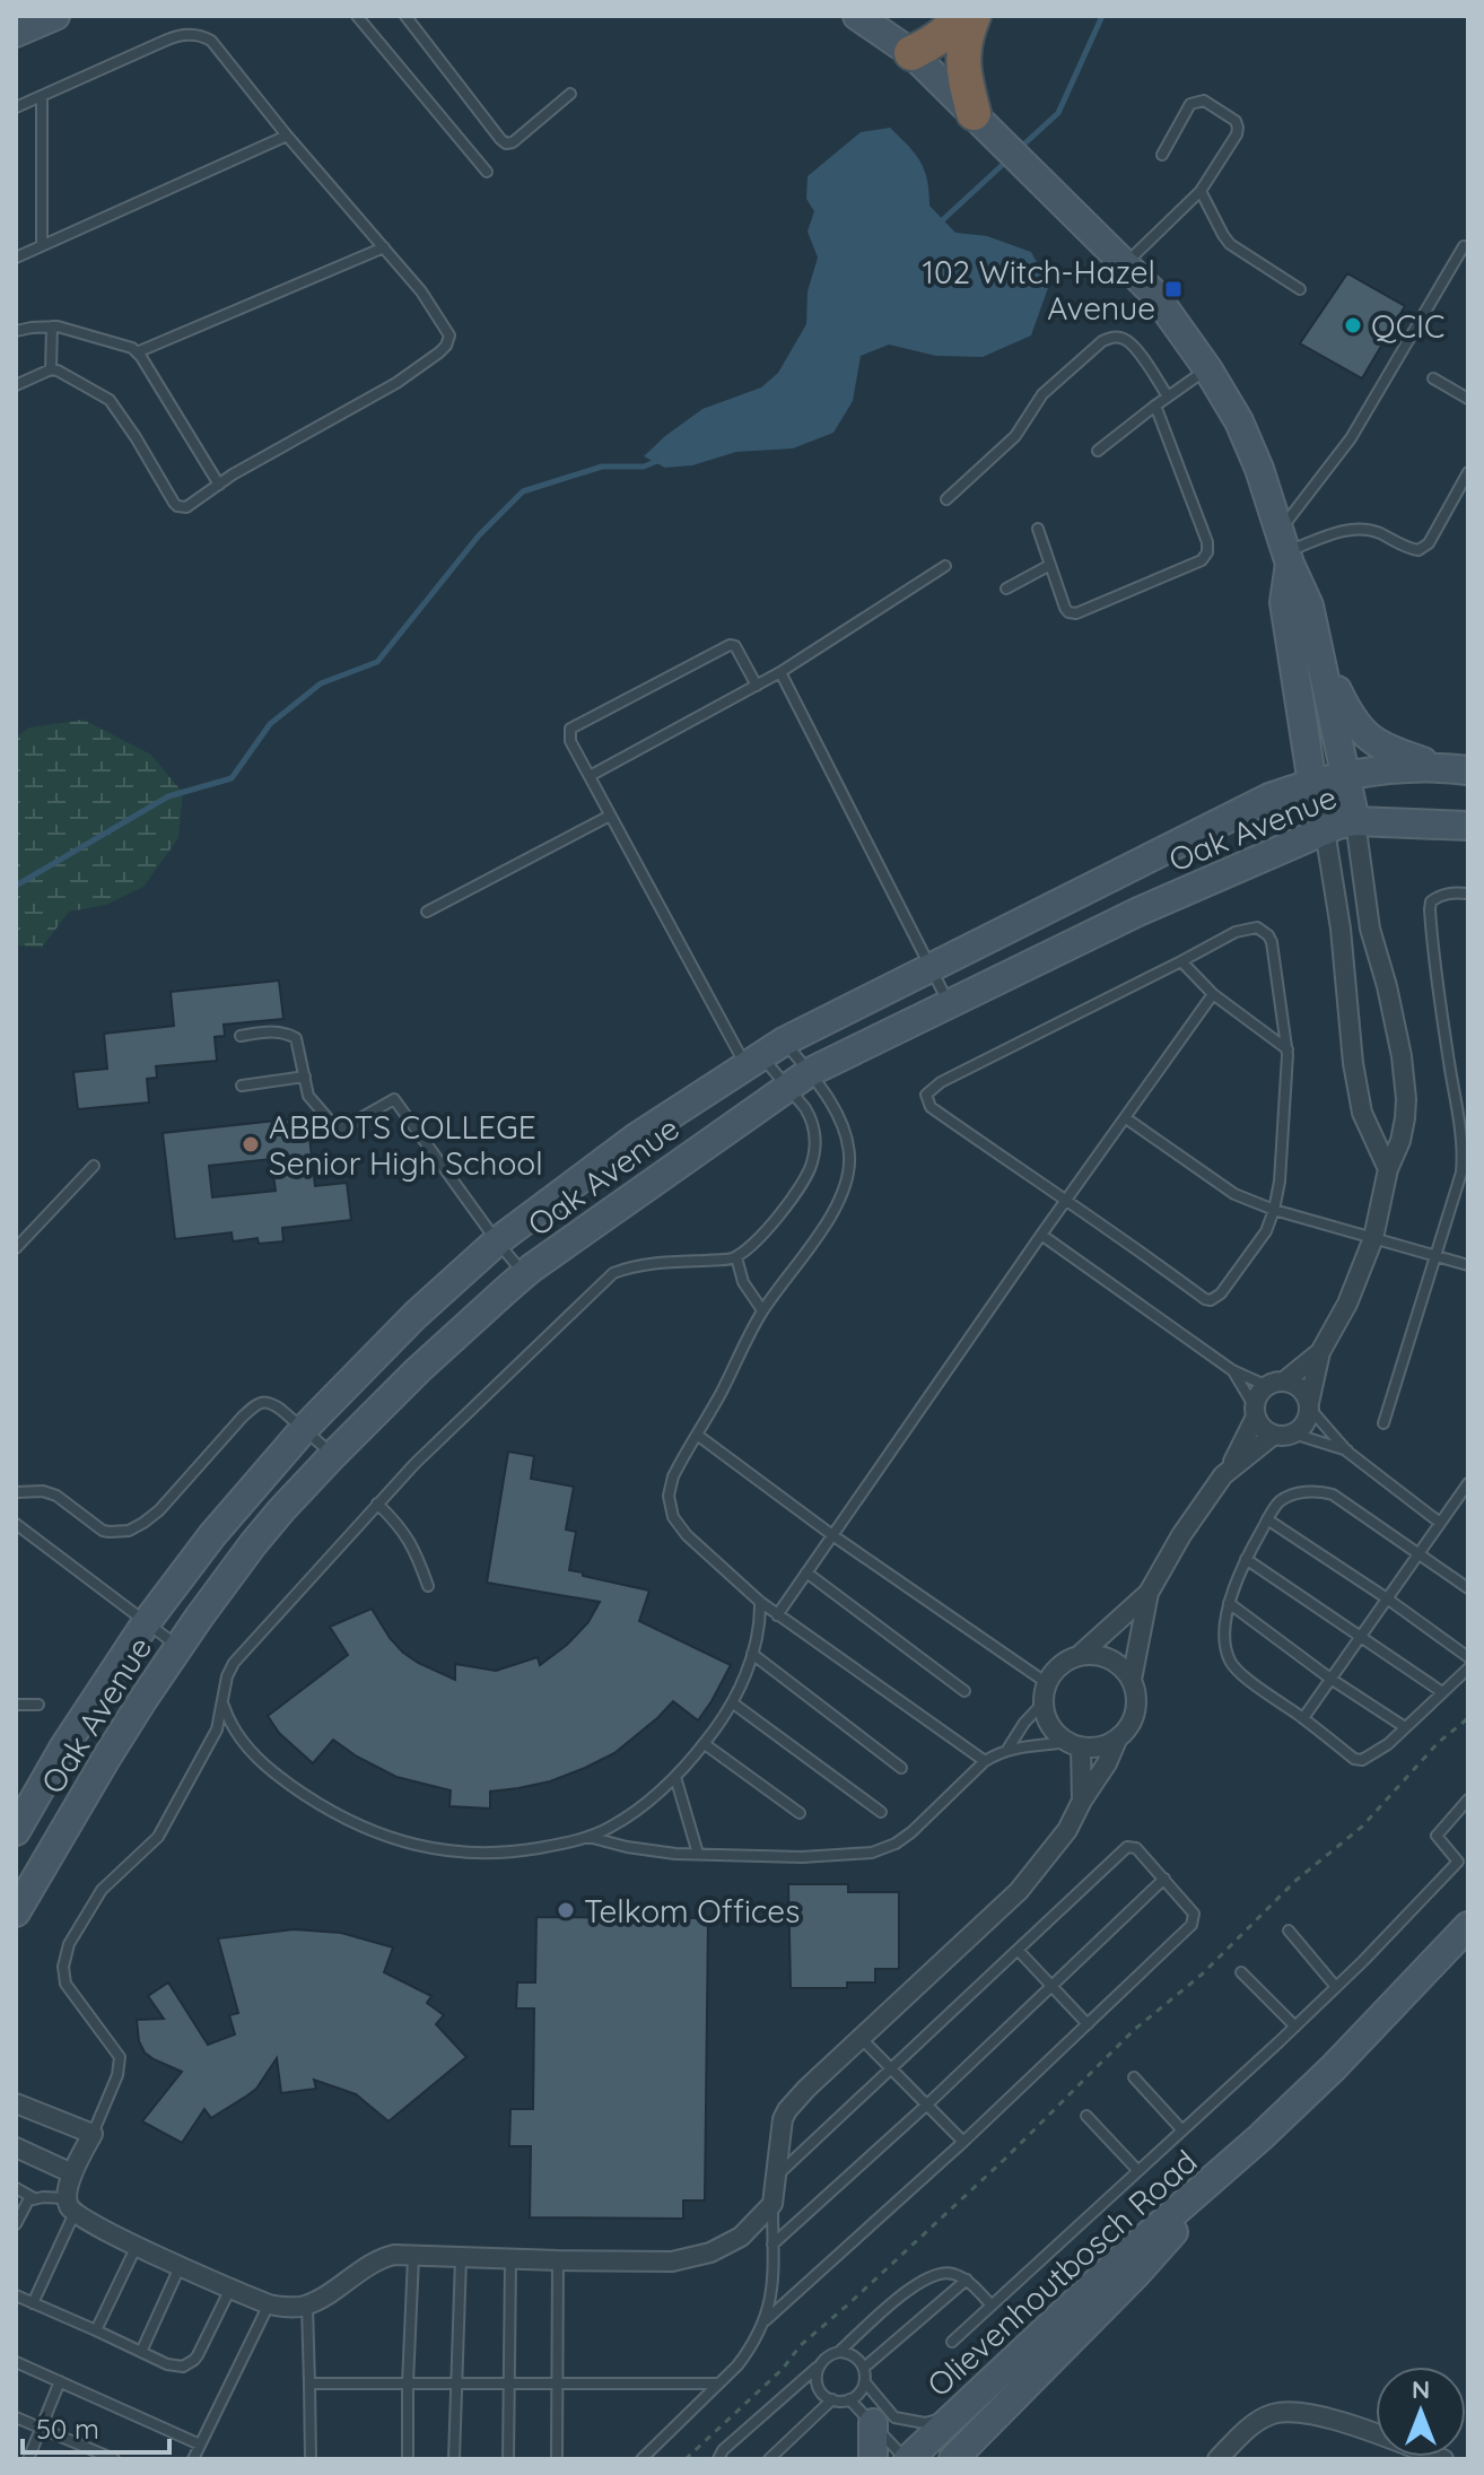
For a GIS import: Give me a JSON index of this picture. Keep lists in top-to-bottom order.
{
  "streets": {
    "street": ["Oak Avenue", "Olievenhoutbosch Road"]
  },
  "places": {
    "transit": ["102 Witch-Hazel Avenue"],
    "other": ["QCIC", "ABBOTS COLLEGE Senior High School", "Telkom Offices"]
  },
  "scale_bar": "50 m",
  "north": "top"
}
